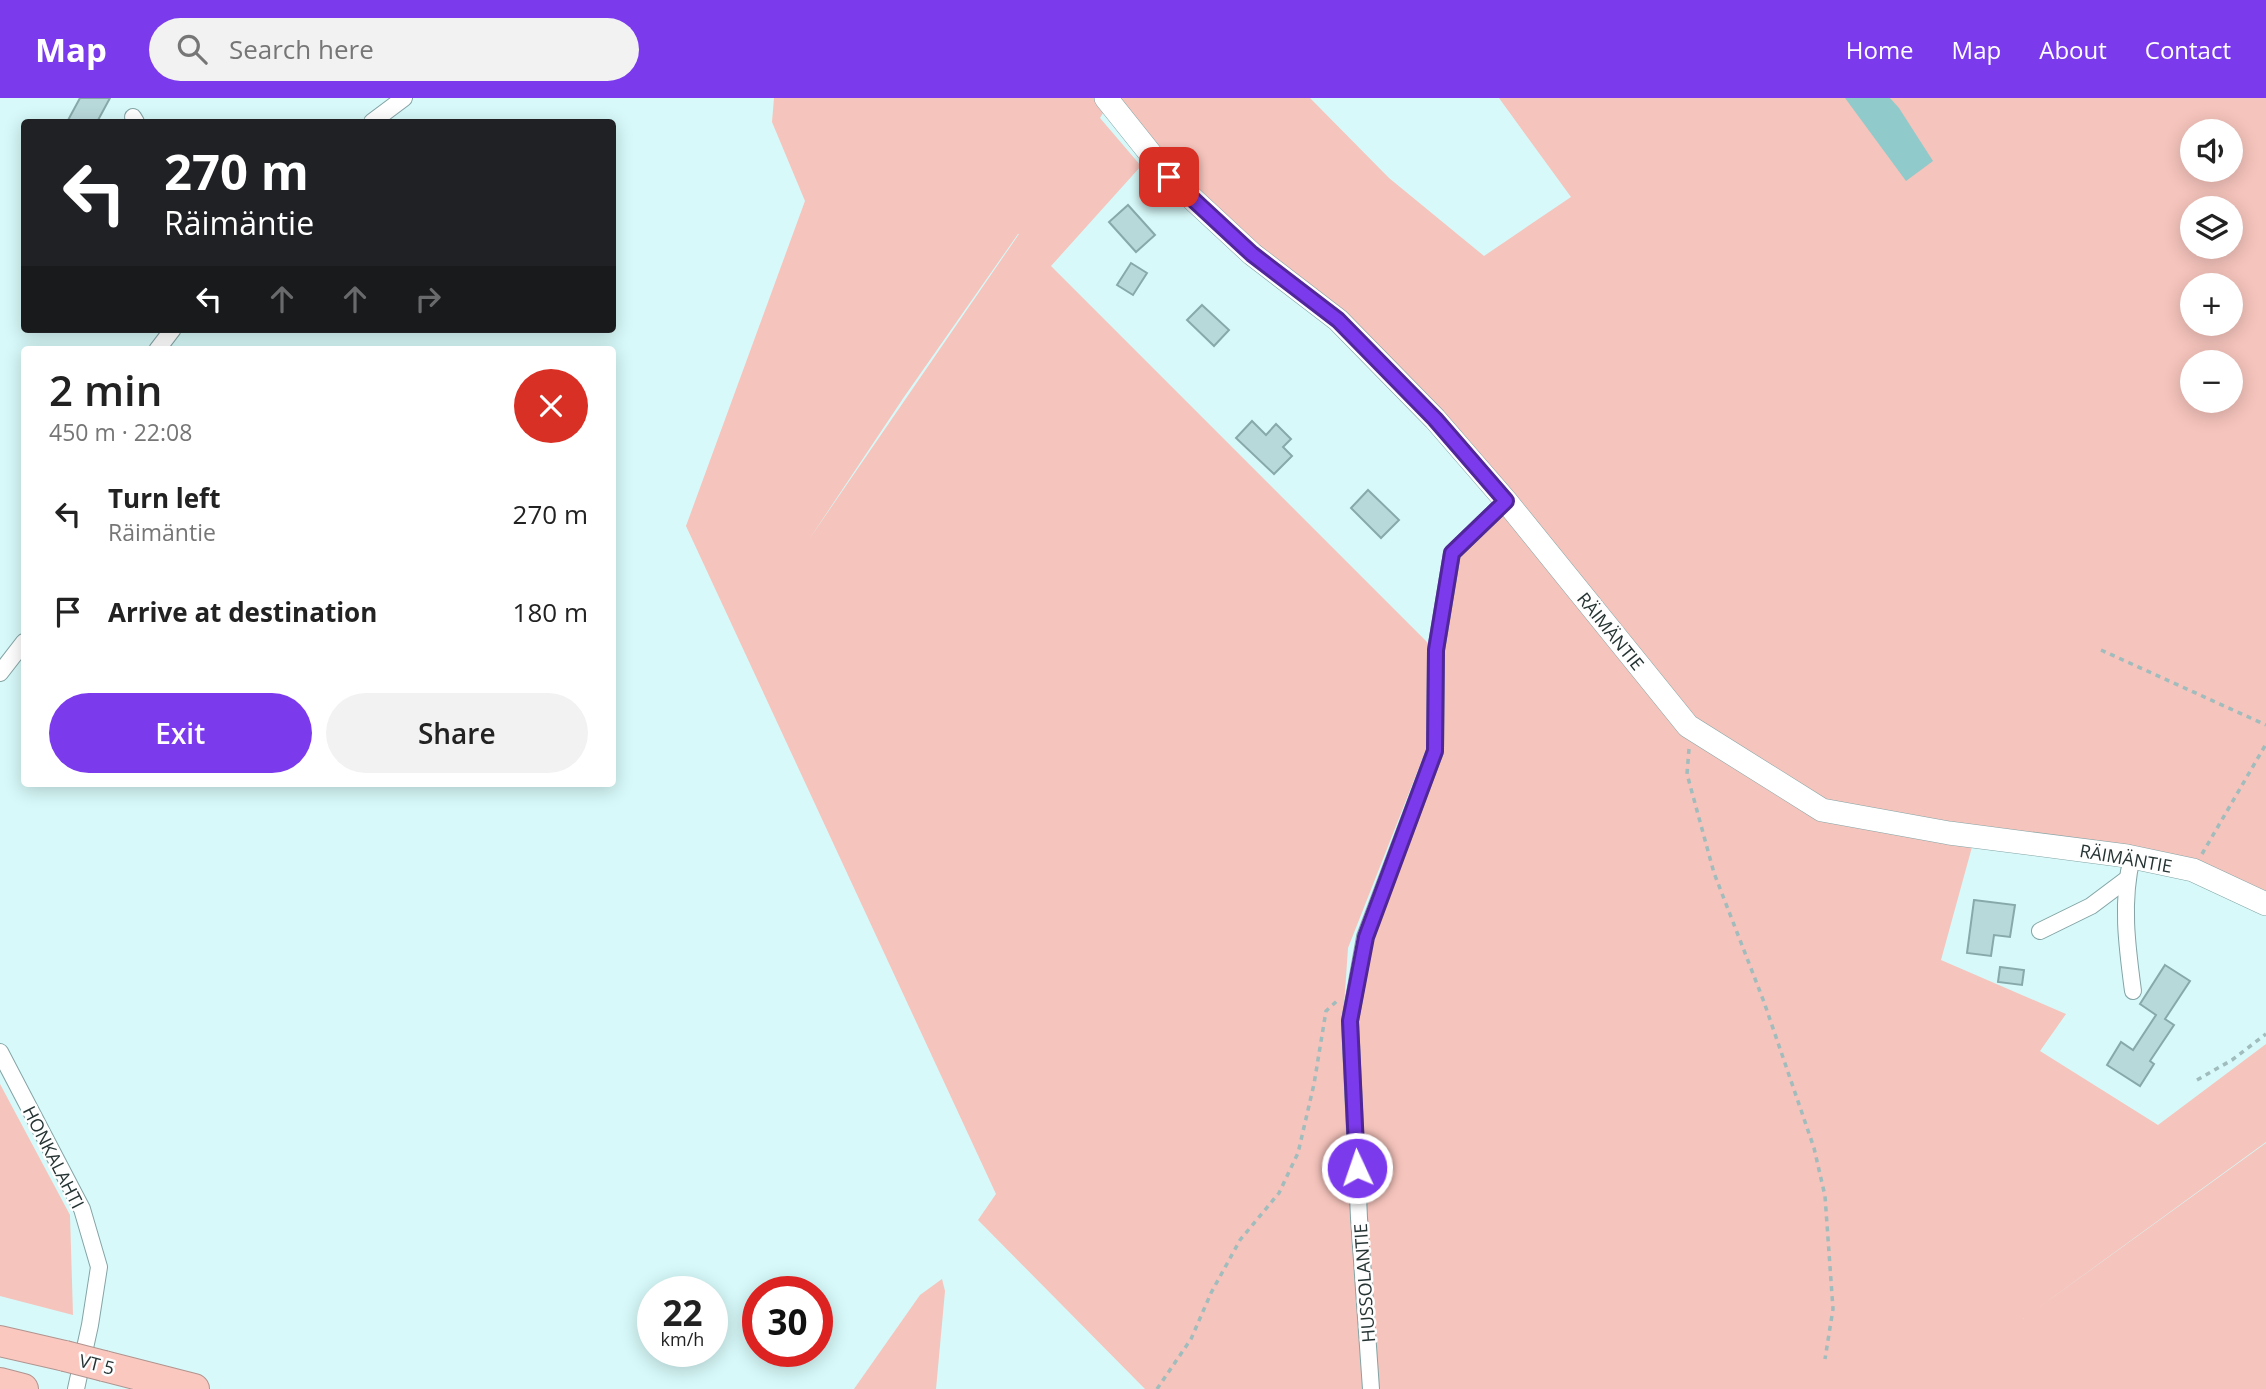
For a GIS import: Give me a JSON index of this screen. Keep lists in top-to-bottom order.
{
  "streets": {
    "highway": ["VT 5"],
    "street": ["RÄIMÄNTIE", "HONKALAHTI", "HUSSOLANTIE"]
  },
  "crossings": [
    ["RÄIMÄNTIE", "HUSSOLANTIE"]
  ],
  "page": {
    "header": "Map",
    "search": "Search here",
    "nav": [
      "Home",
      "Map",
      "About",
      "Contact"
    ],
    "map_buttons": ["+", "−"],
    "turn": ["270 m", "Räimäntie"],
    "heading": ["2 min", "450 m · 22:08"],
    "list": [
      {
        "name": "Turn left",
        "note": "Räimäntie",
        "value": "270 m"
      },
      {
        "name": "Arrive at destination",
        "value": "180 m"
      }
    ],
    "buttons": ["Exit", "Share"],
    "speed": "22 km/h",
    "limit": "30"
  }
}
